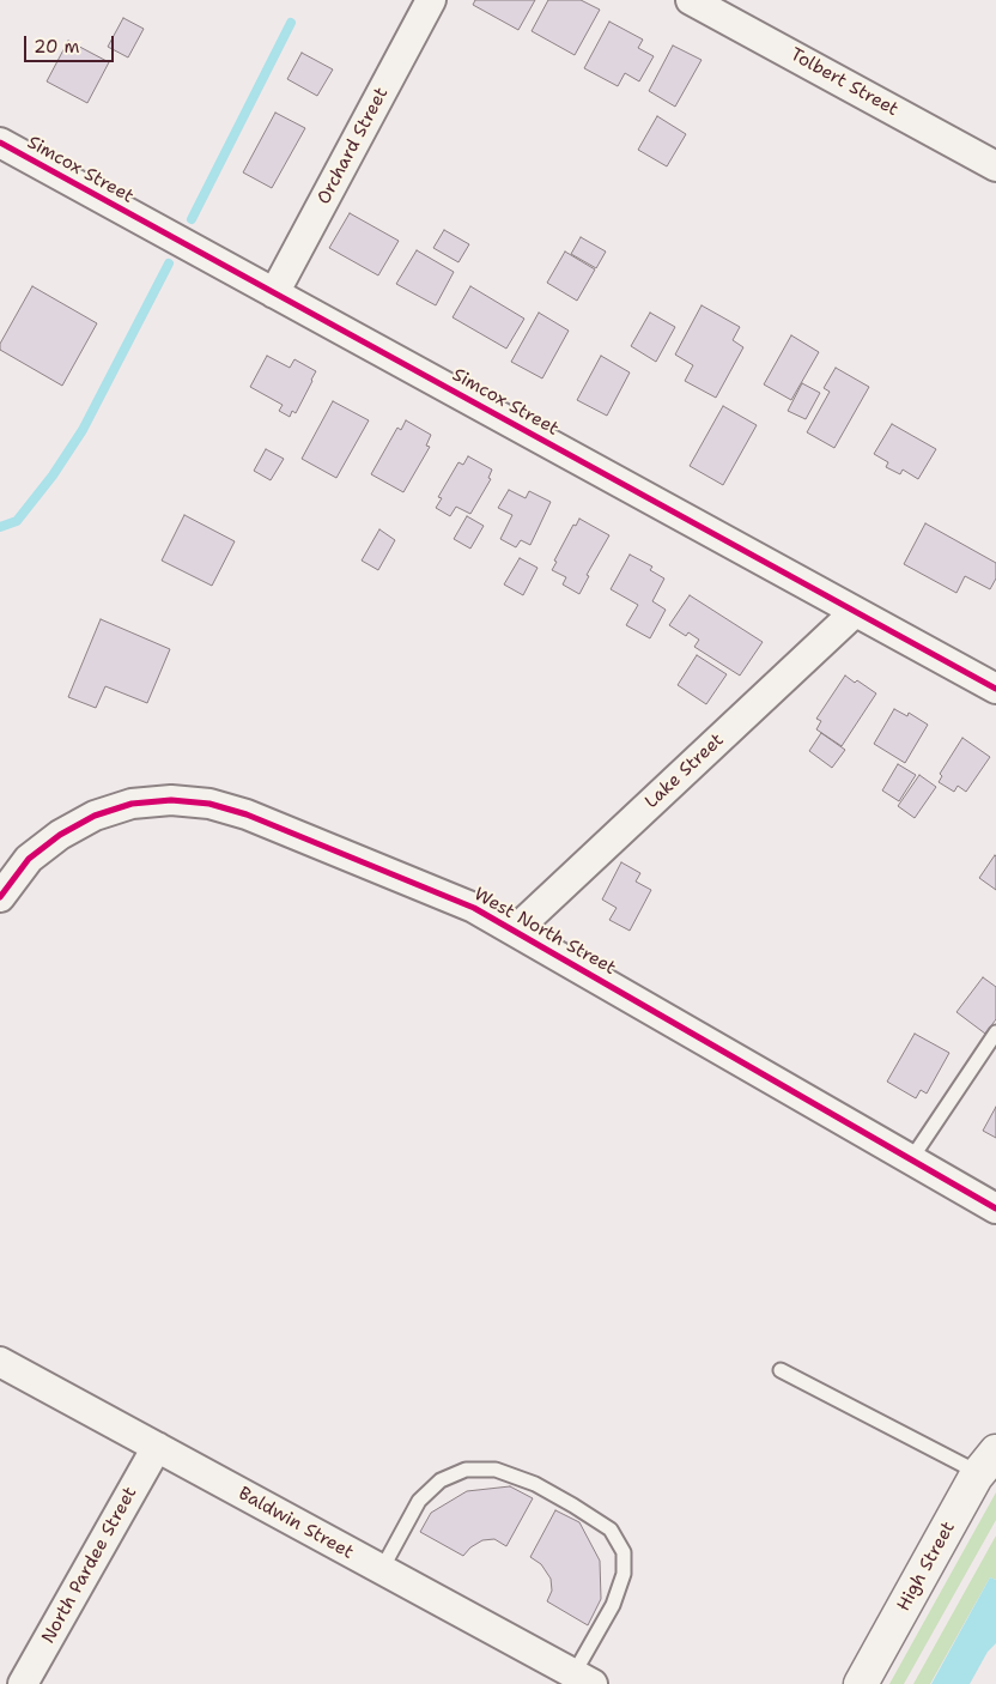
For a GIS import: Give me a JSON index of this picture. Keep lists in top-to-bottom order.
{
  "streets": {
    "main road": ["High Street"],
    "street": [
      "Tolbert Street",
      "Orchard Street",
      "Simcox Street",
      "Lake Street",
      "West North Street",
      "Baldwin Street",
      "North Pardee Street"
    ]
  },
  "crossings": [
    ["Orchard Street", "Simcox Street"],
    ["Simcox Street", "Lake Street"],
    ["Lake Street", "West North Street"],
    ["Baldwin Street", "North Pardee Street"]
  ],
  "scale_bar": "20 m"
}
